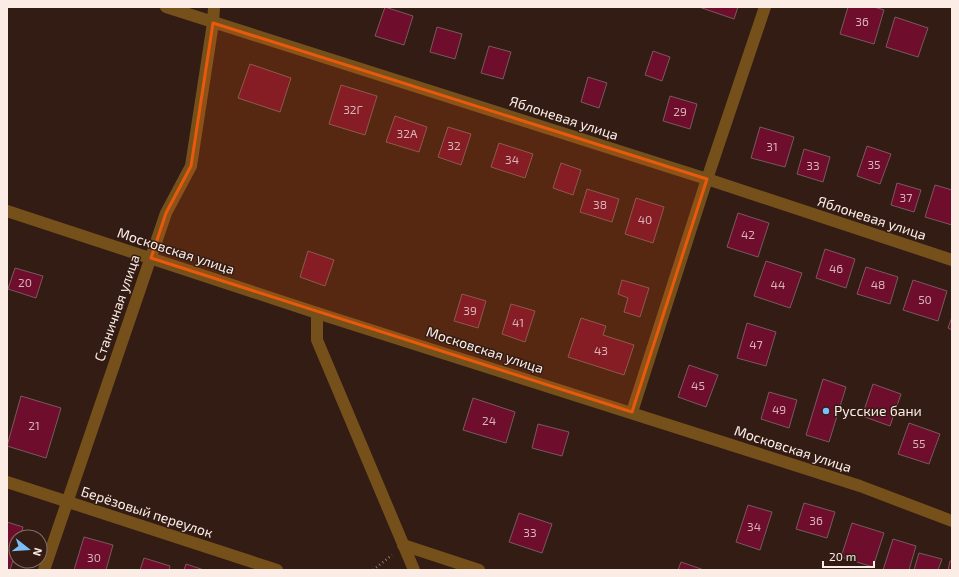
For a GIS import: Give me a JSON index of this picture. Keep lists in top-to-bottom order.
{
  "streets": {
    "street": [
      "Яблоневая улица",
      "Московская улица",
      "Станичная улица",
      "Берёзовый переулок"
    ]
  },
  "crossings": [
    ["Яблоневая улица", "Станичная улица"],
    ["Московская улица", "Станичная улица"],
    ["Станичная улица", "Берёзовый переулок"]
  ],
  "places": ["Русские бани"],
  "house_numbers": [
    "36",
    "32Г",
    "29",
    "32А",
    "32",
    "31",
    "34",
    "35",
    "33",
    "37",
    "38",
    "40",
    "42",
    "46",
    "20",
    "44",
    "48",
    "50",
    "39",
    "41",
    "47",
    "43",
    "45",
    "49",
    "24",
    "21",
    "55",
    "36",
    "34",
    "33",
    "30"
  ],
  "scale_bar": "20 m",
  "north": "right"
}
